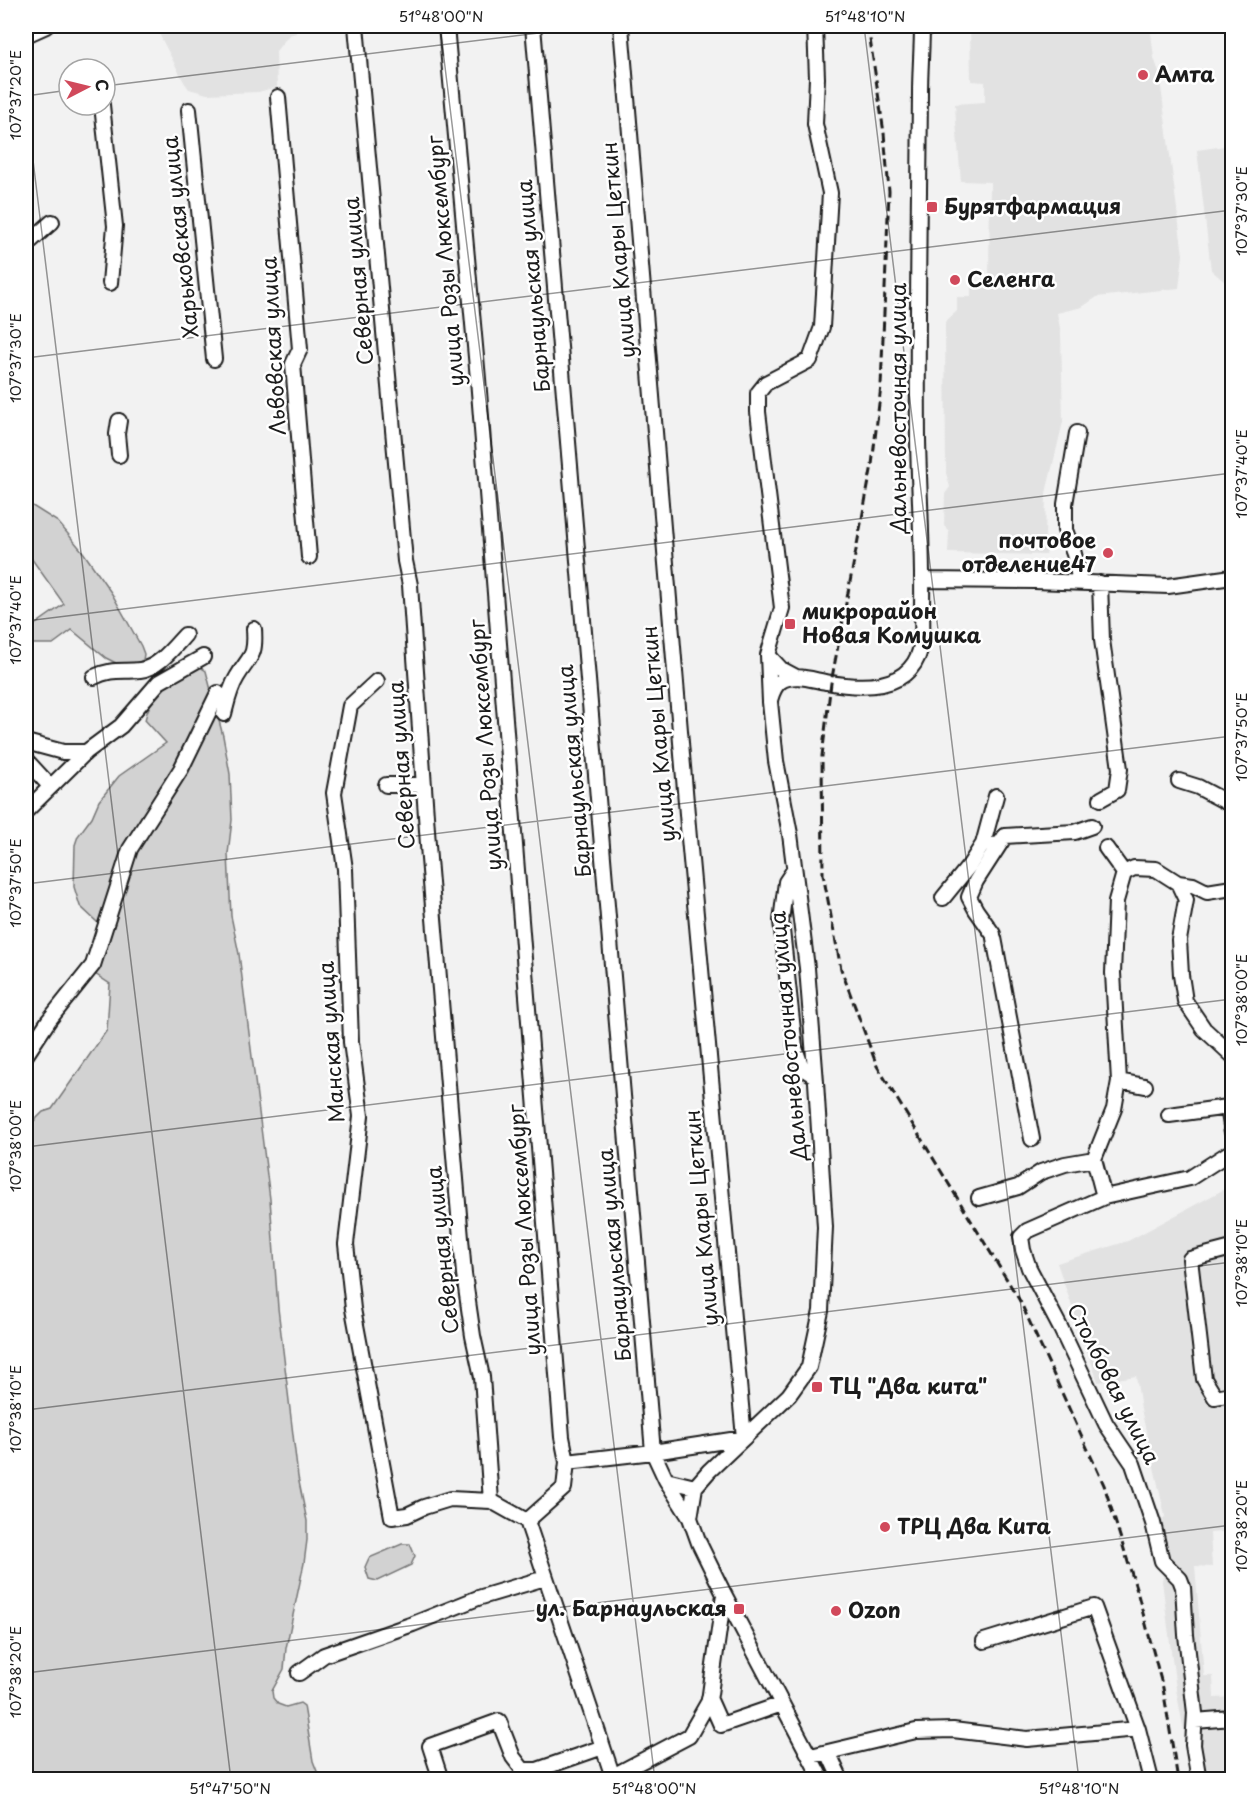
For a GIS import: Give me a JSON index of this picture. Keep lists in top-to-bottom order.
{
  "streets": {
    "street": [
      "Харьковская улица",
      "улица Клары Цеткин",
      "улица Розы Люксембург",
      "Северная улица",
      "Барнаульская улица",
      "Львовская улица",
      "Дальневосточная улица",
      "Манская улица",
      "Столбовая улица"
    ]
  },
  "crossings": [
    ["улица Клары Цеткин", "Дальневосточная улица"],
    ["Северная улица", "Манская улица"]
  ],
  "places": {
    "other": [
      "Амта",
      "Селенга",
      "почтовое отделение47",
      "ТРЦ Два Кита",
      "Ozon"
    ],
    "transit": [
      "Бурятфармация",
      "микрорайон Новая Комушка",
      "ТЦ \"Два кита\"",
      "ул. Барнаульская"
    ]
  },
  "north": "right",
  "coordinates": [
    "51°48'00\"N",
    "51°48'10\"N",
    "107°37'20\"E",
    "107°37'30\"E",
    "107°37'40\"E",
    "107°37'50\"E",
    "107°38'00\"E",
    "107°38'10\"E",
    "107°38'20\"E",
    "51°47'50\"N"
  ]
}
